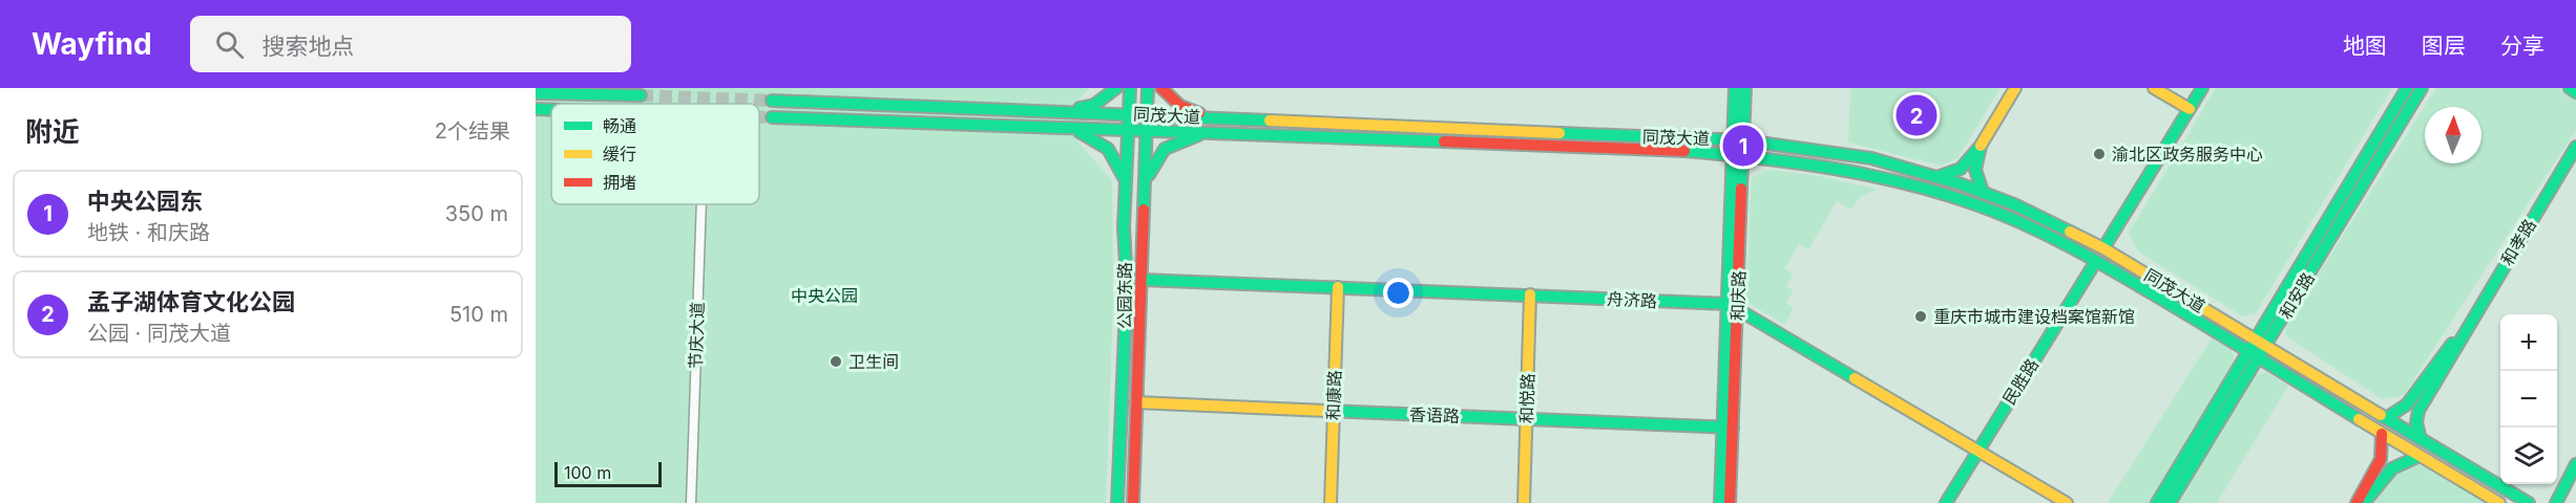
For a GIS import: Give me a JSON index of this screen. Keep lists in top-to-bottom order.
{
  "streets": {
    "main road": [
      "同茂大道",
      "和孝路",
      "公园东路",
      "和庆路",
      "和安路",
      "舟济路",
      "民胜路",
      "和康路",
      "和悦路",
      "香语路"
    ],
    "street": ["节庆大道"]
  },
  "crossings": [
    ["同茂大道", "公园东路"],
    ["同茂大道", "和庆路"],
    ["同茂大道", "和安路"],
    ["同茂大道", "民胜路"],
    ["公园东路", "舟济路"],
    ["公园东路", "香语路"],
    ["和庆路", "舟济路"],
    ["和庆路", "香语路"],
    ["舟济路", "民胜路"],
    ["舟济路", "和康路"],
    ["舟济路", "和悦路"],
    ["和康路", "香语路"],
    ["和悦路", "香语路"]
  ],
  "parks": ["中央公园"],
  "places": ["渝北区政务服务中心", "重庆市城市建设档案馆新馆", "卫生间"],
  "legend": ["畅通", "缓行", "拥堵"],
  "scale_bar": "100 m",
  "north": "top",
  "page": {
    "header": "Wayfind",
    "search": "搜索地点",
    "nav": ["地图", "图层", "分享"],
    "heading": ["附近", "2个结果"],
    "pins": ["2", "1"],
    "list": [
      {
        "mark": "1",
        "name": "中央公园东",
        "note": "地铁 · 和庆路",
        "value": "350 m"
      },
      {
        "mark": "2",
        "name": "孟子湖体育文化公园",
        "note": "公园 · 同茂大道",
        "value": "510 m"
      }
    ],
    "map_buttons": ["+", "−"],
    "scale": "100 m"
  }
}
